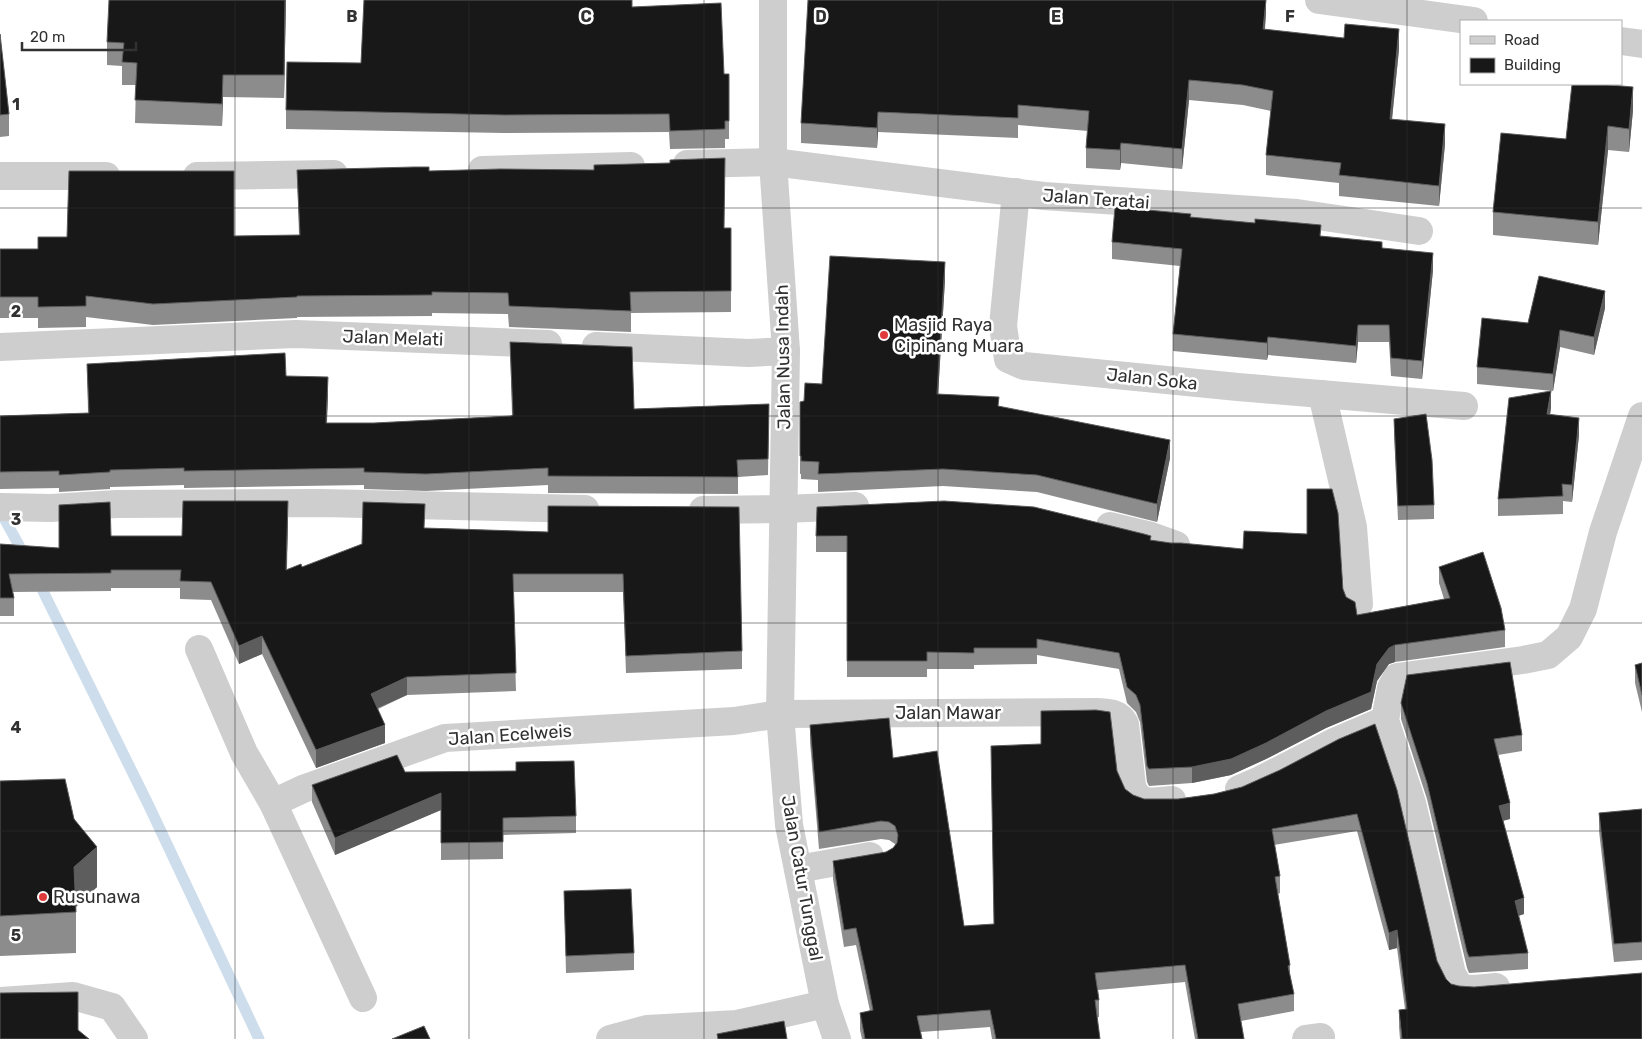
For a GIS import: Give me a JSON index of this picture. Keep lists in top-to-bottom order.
{
  "streets": {
    "street": [
      "Jalan Teratai",
      "Jalan Melati",
      "Jalan Nusa Indah",
      "Jalan Soka",
      "Jalan Mawar",
      "Jalan Ecelweis",
      "Jalan Catur Tunggal"
    ]
  },
  "crossings": [
    ["Jalan Teratai", "Jalan Nusa Indah"],
    ["Jalan Teratai", "Jalan Soka"],
    ["Jalan Melati", "Jalan Nusa Indah"],
    ["Jalan Nusa Indah", "Jalan Mawar"],
    ["Jalan Nusa Indah", "Jalan Ecelweis"],
    ["Jalan Nusa Indah", "Jalan Catur Tunggal"],
    ["Jalan Mawar", "Jalan Ecelweis"],
    ["Jalan Mawar", "Jalan Catur Tunggal"],
    ["Jalan Ecelweis", "Jalan Catur Tunggal"]
  ],
  "places": ["Masjid Raya Cipinang Muara", "Rusunawa"],
  "legend": ["Road", "Building"],
  "scale_bar": "20 m",
  "grid": {
    "columns": [
      "B",
      "C",
      "D",
      "E",
      "F"
    ],
    "rows": [
      "1",
      "2",
      "3",
      "4",
      "5"
    ]
  }
}
